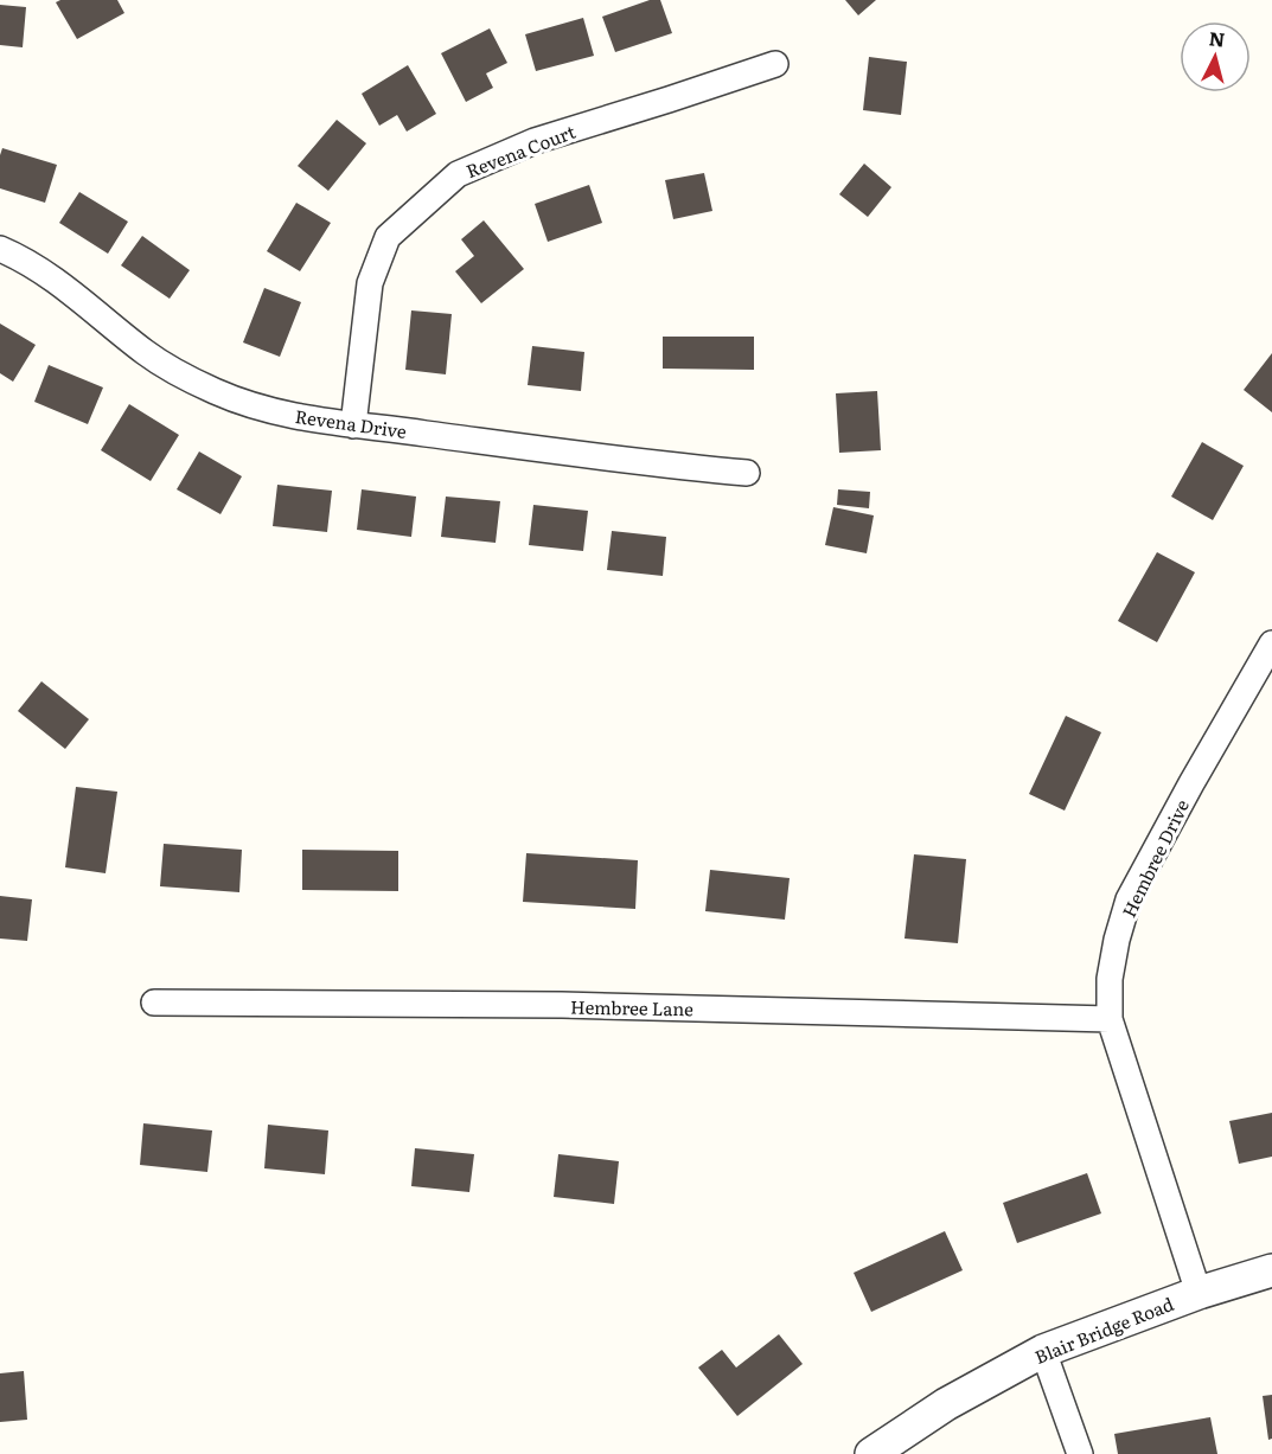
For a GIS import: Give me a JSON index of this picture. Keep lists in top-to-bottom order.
{
  "streets": {
    "street": [
      "Revena Court",
      "Revena Drive",
      "Hembree Drive",
      "Hembree Lane",
      "Blair Bridge Road"
    ]
  },
  "crossings": [
    ["Revena Court", "Revena Drive"],
    ["Hembree Drive", "Hembree Lane"],
    ["Hembree Drive", "Blair Bridge Road"]
  ],
  "north": "top"
}
